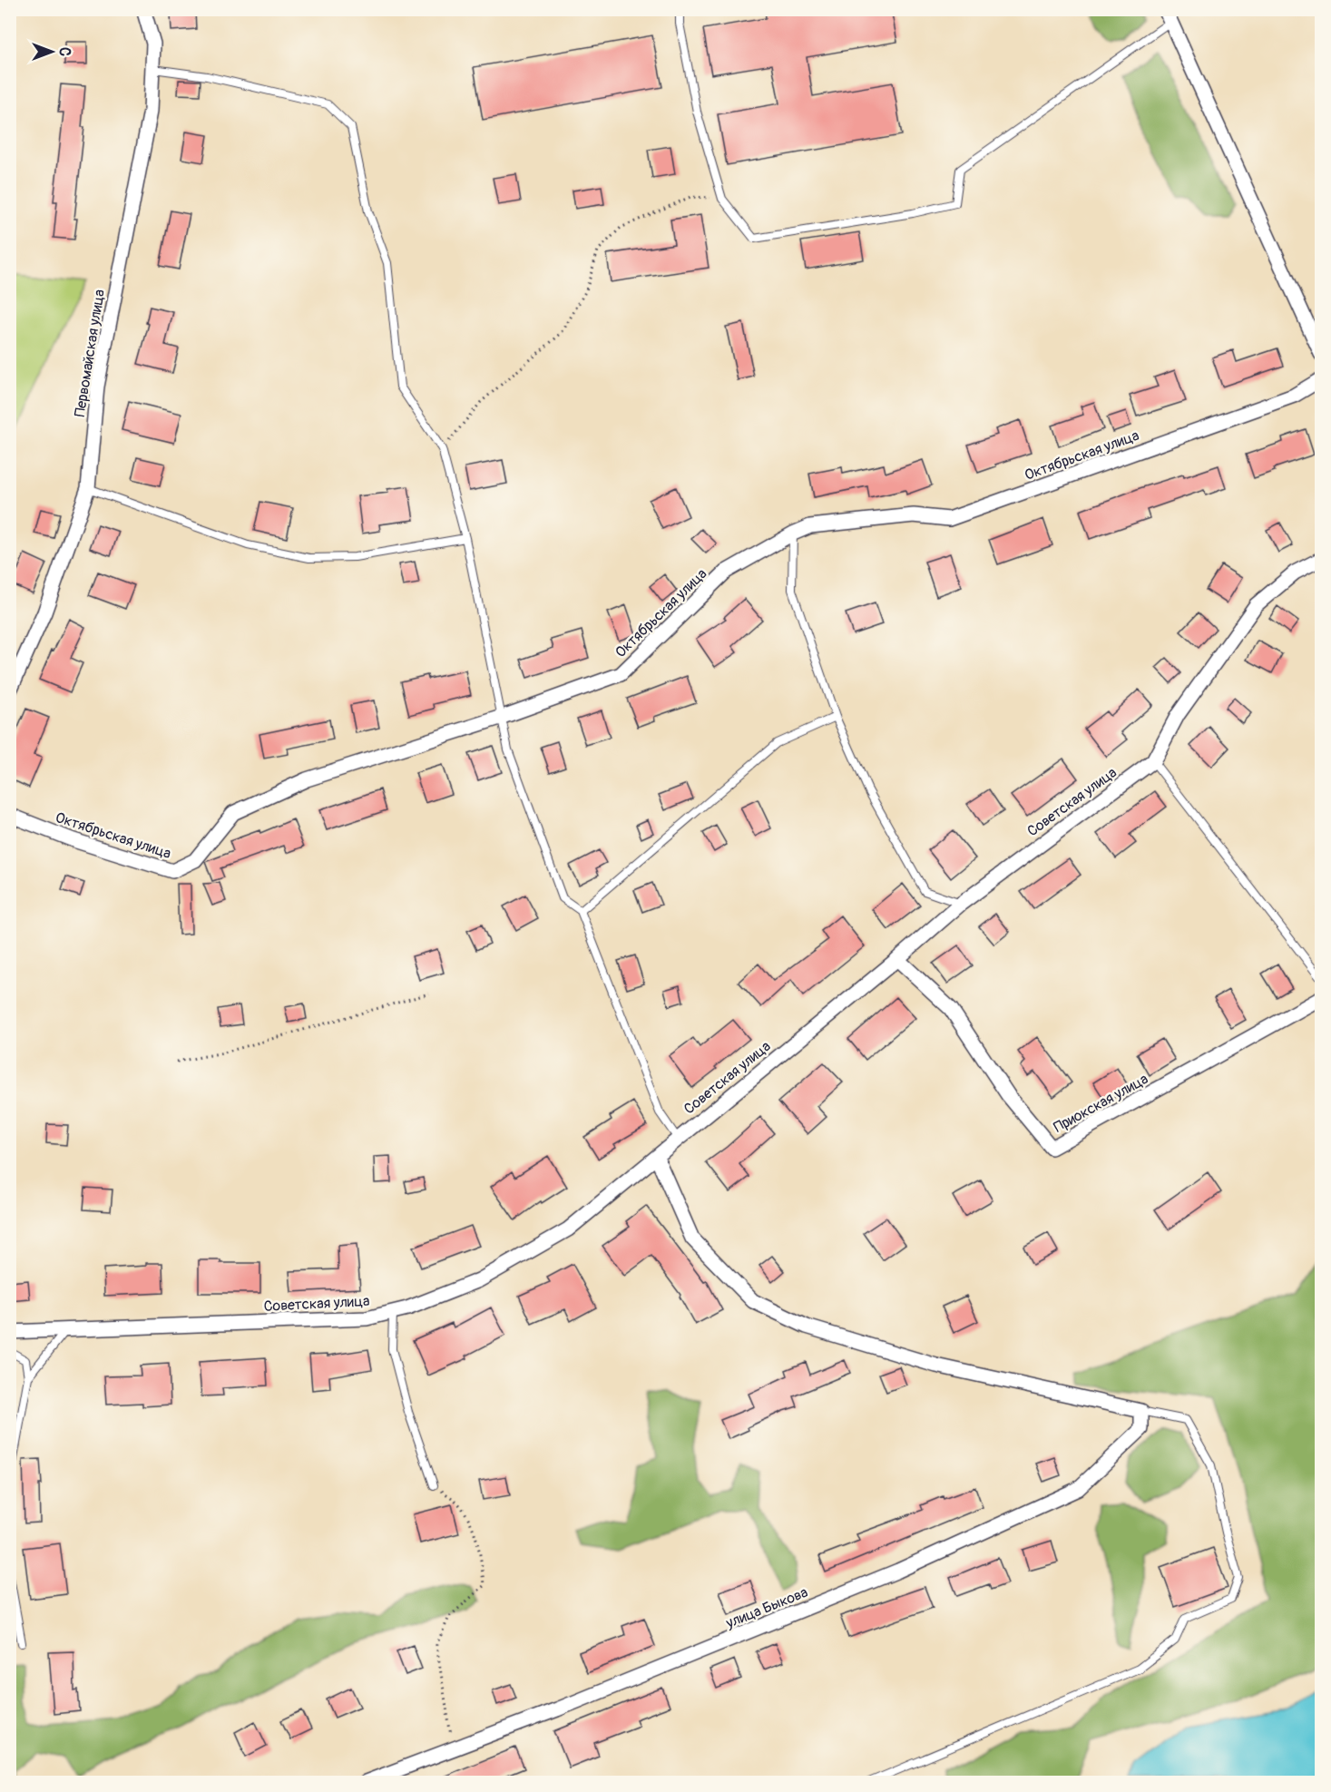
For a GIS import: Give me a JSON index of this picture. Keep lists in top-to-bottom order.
{
  "streets": {
    "street": [
      "Первомайская улица",
      "Октябрьская улица",
      "Советская улица",
      "Приокская улица",
      "улица Быкова"
    ]
  },
  "crossings": [
    ["Советская улица", "Приокская улица"]
  ],
  "north": "right"
}
